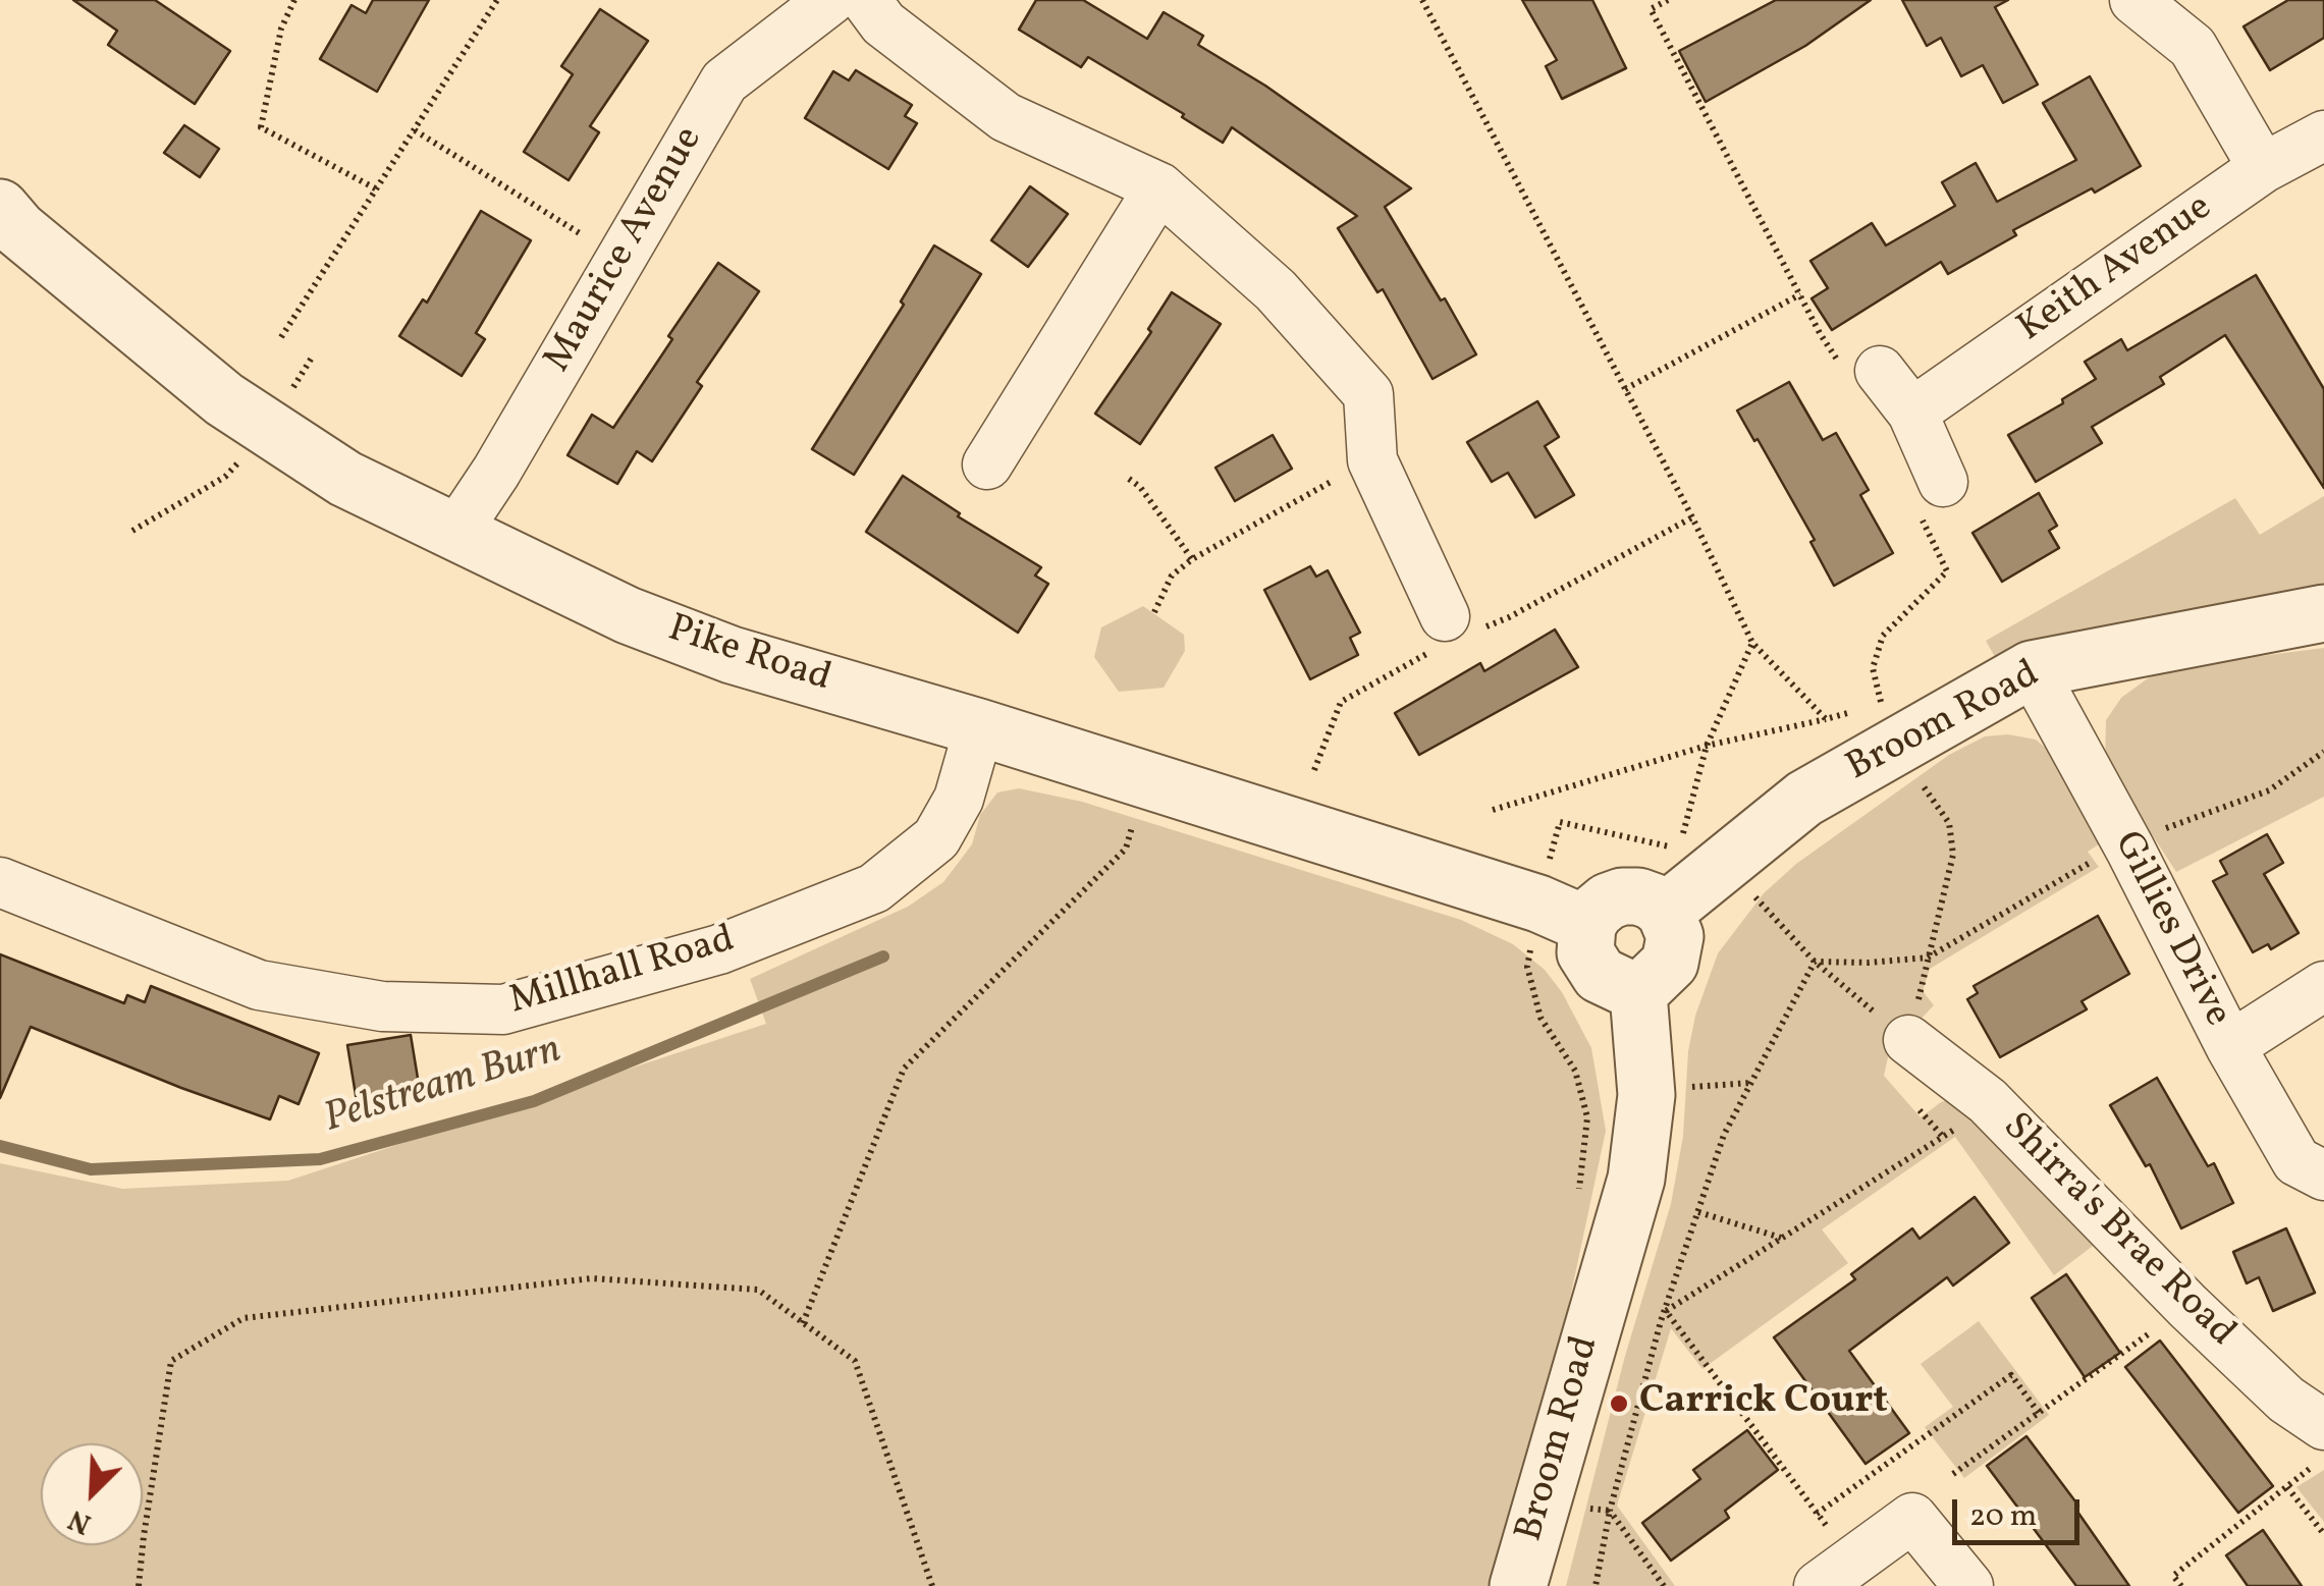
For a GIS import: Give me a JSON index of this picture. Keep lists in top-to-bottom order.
{
  "streets": {
    "street": [
      "Maurice Avenue",
      "Keith Avenue",
      "Pike Road",
      "Broom Road",
      "Gillies Drive",
      "Millhall Road",
      "Shirra's Brae Road"
    ]
  },
  "crossings": [
    ["Maurice Avenue", "Pike Road"],
    ["Pike Road", "Broom Road"],
    ["Pike Road", "Millhall Road"],
    ["Broom Road", "Gillies Drive"]
  ],
  "water": ["Pelstream Burn"],
  "places": ["Carrick Court"],
  "scale_bar": "20 m",
  "north": "bottom left"
}
